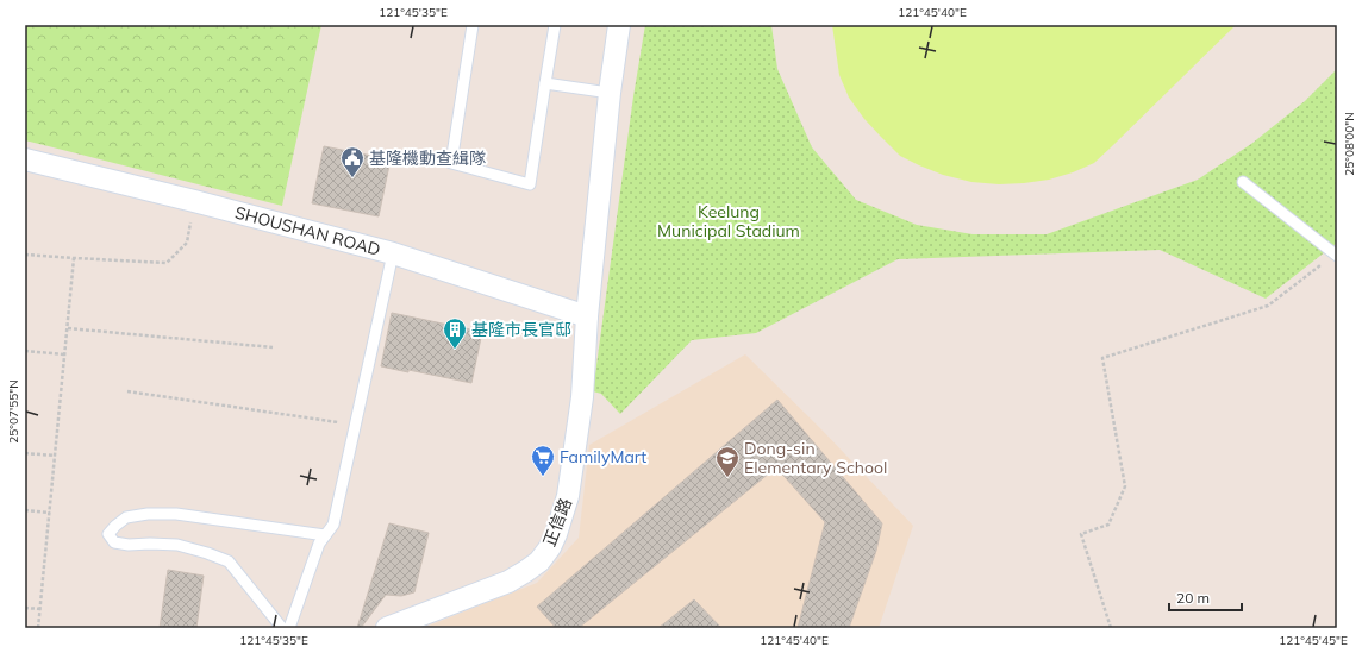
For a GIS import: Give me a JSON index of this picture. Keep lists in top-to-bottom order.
{
  "streets": {
    "street": ["SHOUSHAN ROAD", "正信路"]
  },
  "crossings": [
    ["SHOUSHAN ROAD", "正信路"]
  ],
  "parks": ["Keelung Municipal Stadium"],
  "places": {
    "public building": ["基隆機動查緝隊"],
    "building": ["基隆市長官邸"],
    "supermarket": ["FamilyMart"],
    "school or university": ["Dong-sin Elementary School"]
  },
  "scale_bar": "20 m",
  "coordinates": [
    "121°45'35\"E",
    "121°45'40\"E",
    "25°08'00\"N",
    "25°07'55\"N",
    "121°45'45\"E"
  ]
}
